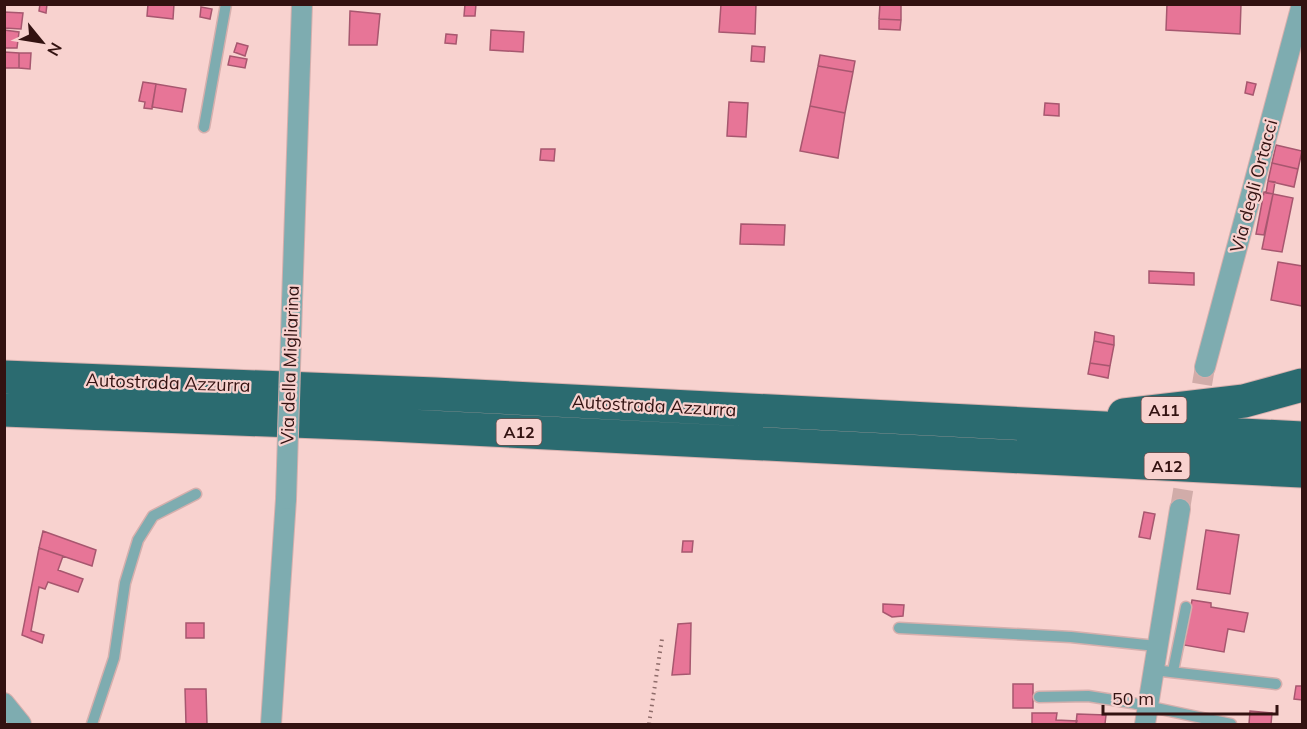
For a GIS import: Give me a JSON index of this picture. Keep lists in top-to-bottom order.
{
  "streets": {
    "highway": ["Autostrada Azzurra", "A11", "A12"],
    "street": ["Via degli Ortacci", "Via della Migliarina"]
  },
  "crossings": [
    ["Autostrada Azzurra", "A11"]
  ],
  "scale_bar": "50 m",
  "north": "bottom right"
}
